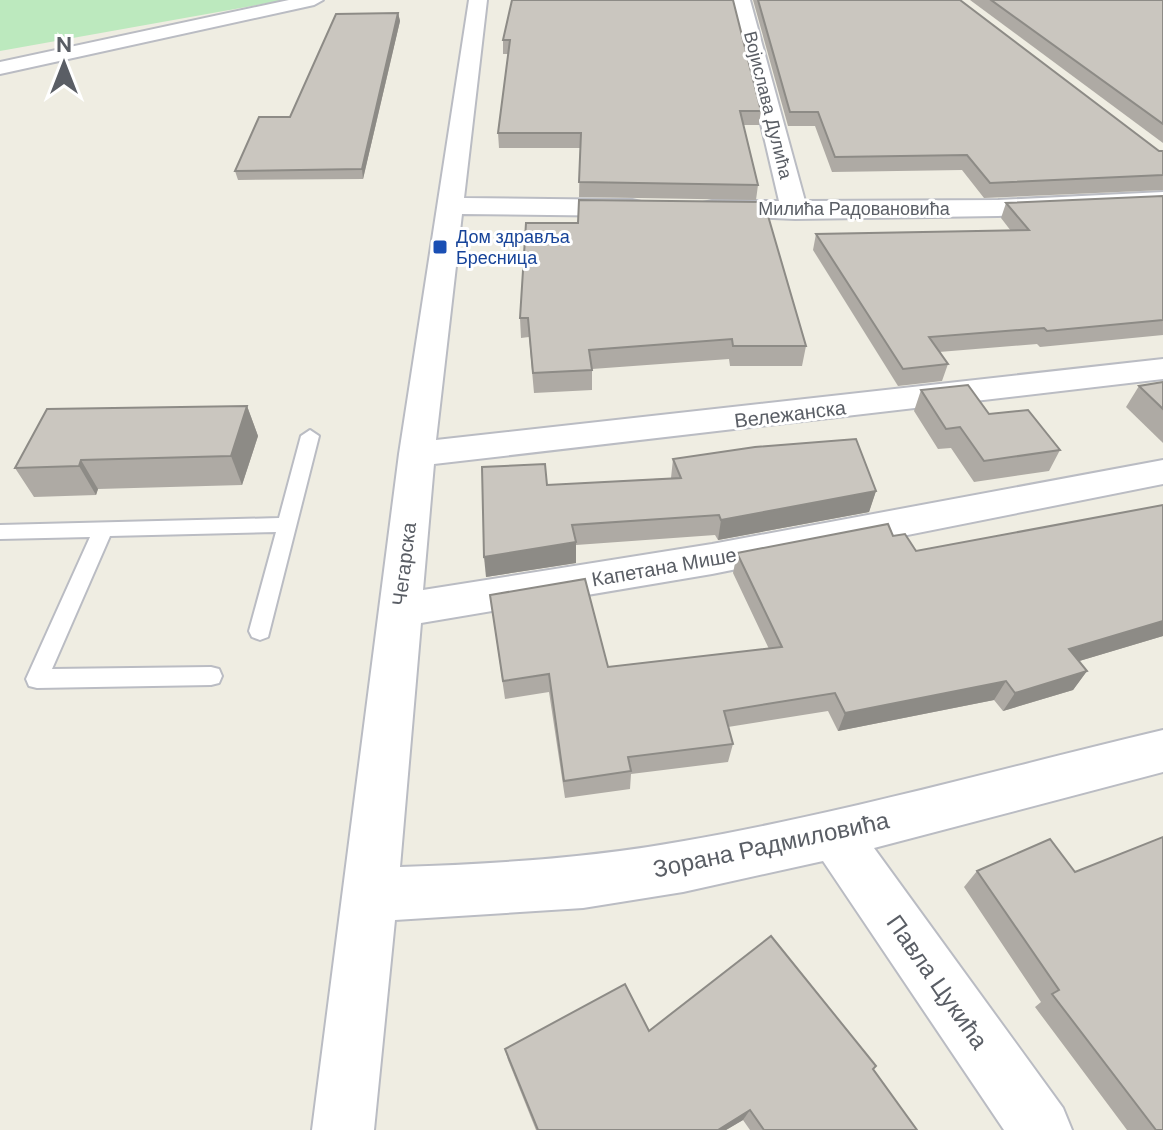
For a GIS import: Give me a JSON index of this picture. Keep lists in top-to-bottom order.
{
  "streets": {
    "street": [
      "Војислава Дулића",
      "Милића Радовановића",
      "Вележанска",
      "Чегарска",
      "Капетана Мише",
      "Зорана Радмиловића",
      "Павла Цукића"
    ]
  },
  "crossings": [
    ["Војислава Дулића", "Милића Радовановића"],
    ["Вележанска", "Чегарска"],
    ["Чегарска", "Капетана Мише"],
    ["Чегарска", "Зорана Радмиловића"],
    ["Зорана Радмиловића", "Павла Цукића"]
  ],
  "places": {
    "transit": ["Дом здравља Бресница"]
  },
  "north": "top"
}
